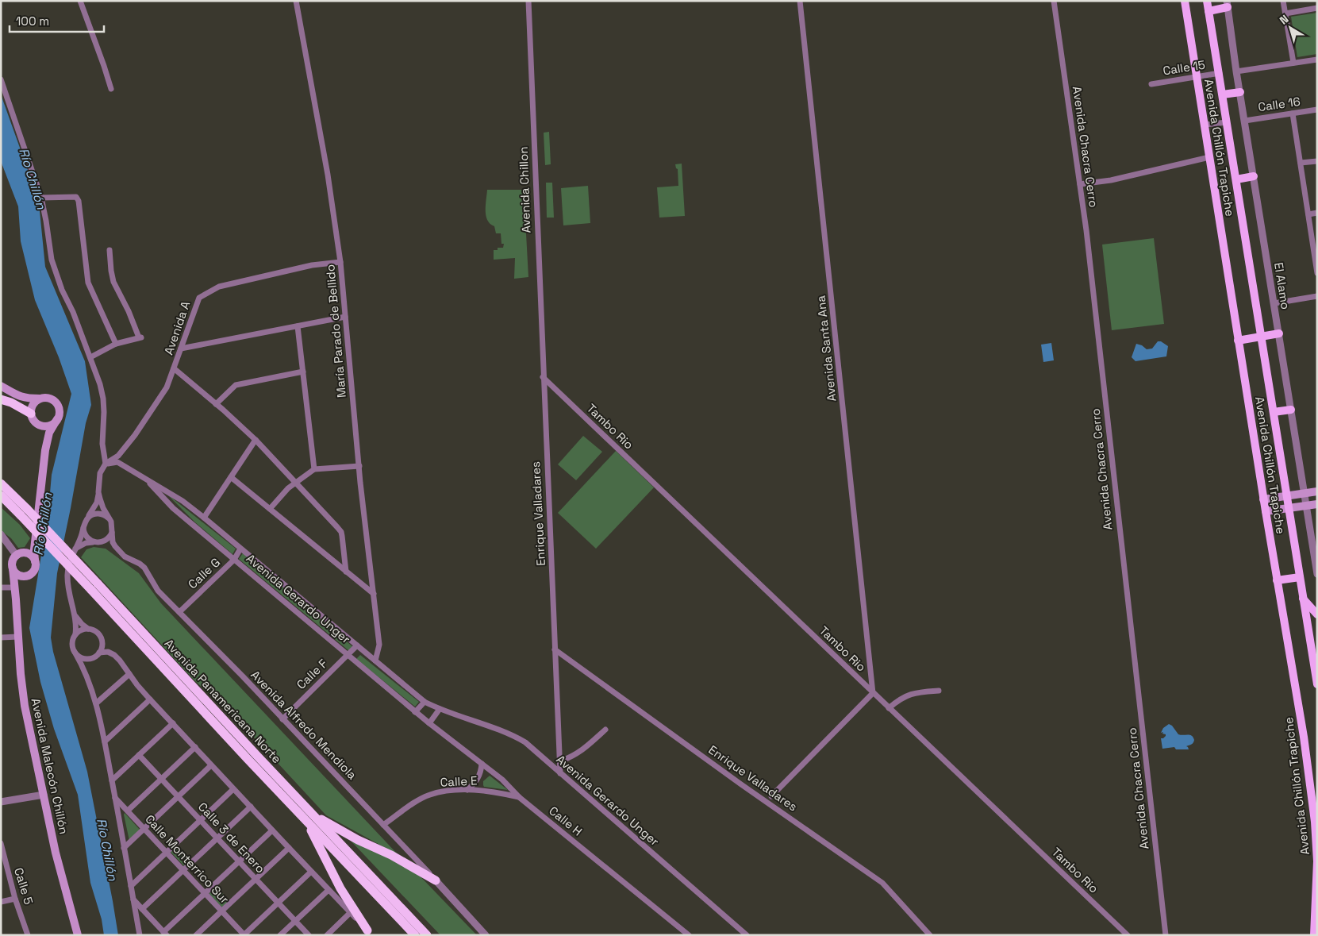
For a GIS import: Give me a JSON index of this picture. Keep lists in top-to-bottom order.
{
  "streets": {
    "highway": ["Avenida Panamericana Norte"],
    "main road": ["Avenida Chillón Trapiche", "Avenida Malecón Chillón"],
    "street": [
      "Calle 15",
      "Calle 16",
      "Avenida Chacra Cerro",
      "Avenida Chillon",
      "El Alamo",
      "Avenida A",
      "María Parado de Bellido",
      "Avenida Santa Ana",
      "Tambo Rio",
      "Enrique Valladares",
      "Calle G",
      "Avenida Gerardo Unger",
      "Calle F",
      "Avenida Alfredo Mendiola",
      "Calle E",
      "Calle H",
      "Calle 3 de Enero",
      "Calle Monterrico Sur",
      "Calle 5"
    ]
  },
  "crossings": [
    ["Calle 15", "Avenida Chillón Trapiche"],
    ["Calle 16", "El Alamo"],
    ["Avenida Chillon", "Tambo Rio"],
    ["Avenida Chillon", "Enrique Valladares"],
    ["Avenida A", "María Parado de Bellido"],
    ["Avenida A", "Avenida Gerardo Unger"],
    ["Avenida A", "Avenida Alfredo Mendiola"],
    ["María Parado de Bellido", "Avenida Gerardo Unger"],
    ["Avenida Santa Ana", "Tambo Rio"],
    ["Tambo Rio", "Enrique Valladares"],
    ["Enrique Valladares", "Avenida Gerardo Unger"],
    ["Calle G", "Avenida Gerardo Unger"],
    ["Calle G", "Avenida Alfredo Mendiola"],
    ["Avenida Gerardo Unger", "Calle F"],
    ["Avenida Gerardo Unger", "Avenida Alfredo Mendiola"],
    ["Avenida Gerardo Unger", "Calle H"],
    ["Calle F", "Avenida Alfredo Mendiola"],
    ["Avenida Alfredo Mendiola", "Calle E"],
    ["Calle E", "Calle H"]
  ],
  "water": ["Río Chillón"],
  "scale_bar": "100 m",
  "north": "top left"
}
